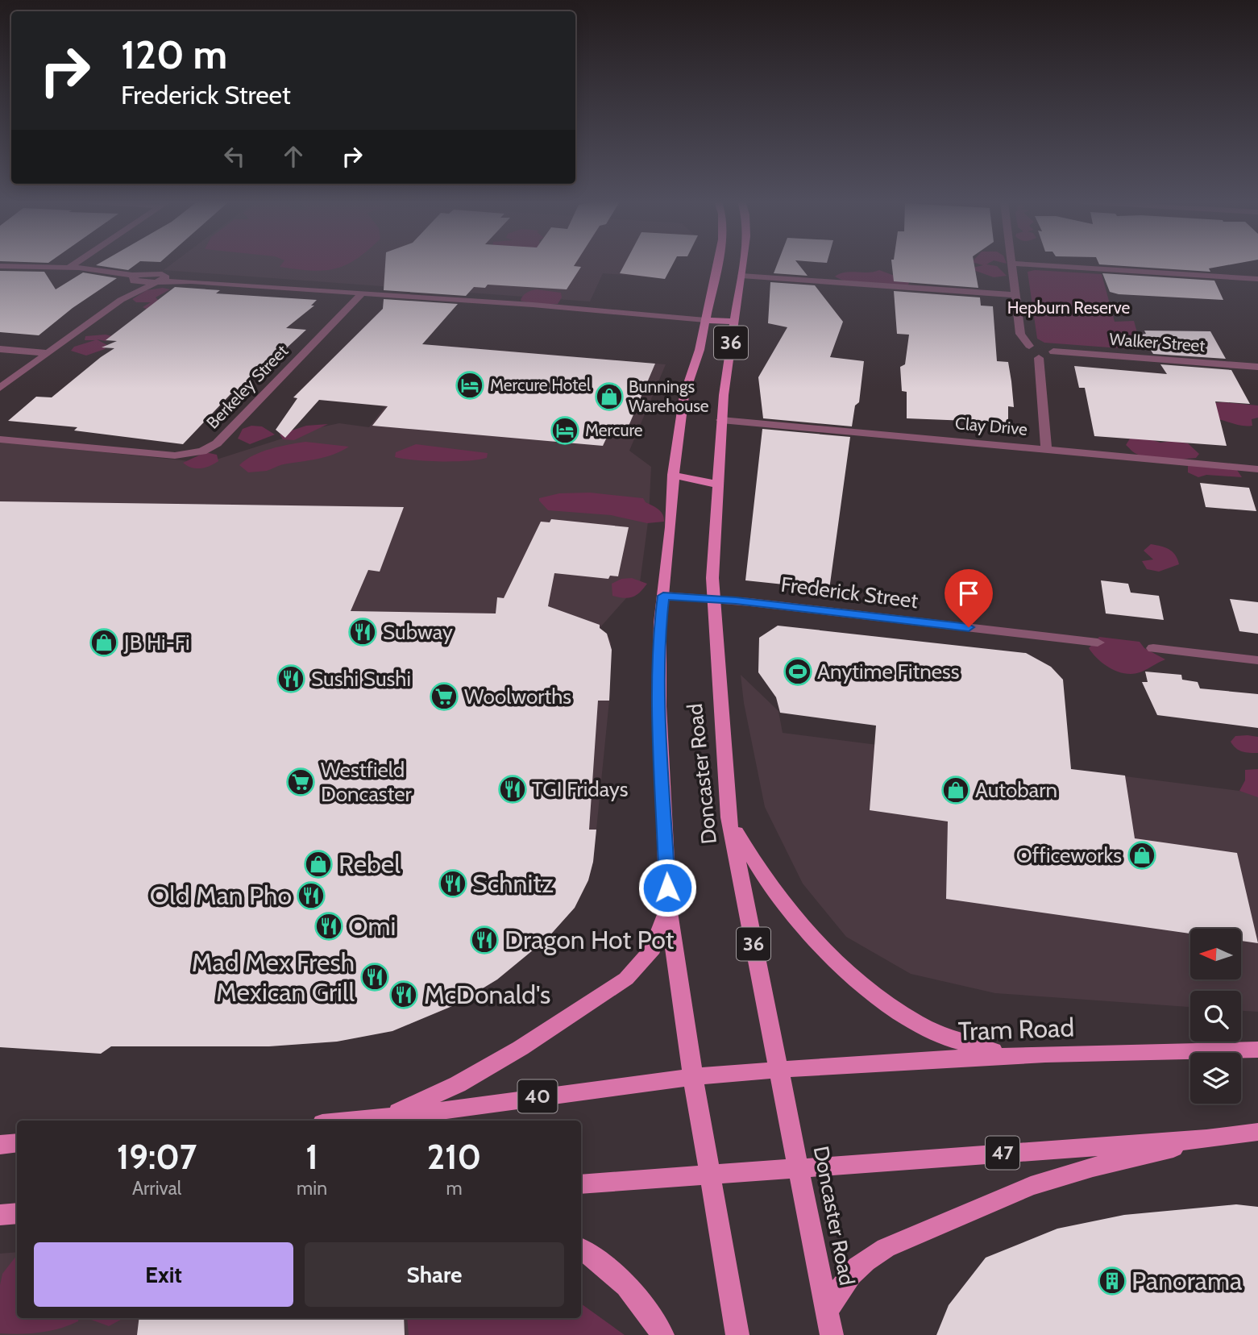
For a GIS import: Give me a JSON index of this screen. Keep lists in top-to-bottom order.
{
  "streets": {
    "main road": [
      "36",
      "Doncaster Road",
      "Tram Road",
      "40",
      "47"
    ],
    "street": [
      "Walker Street",
      "Berkeley Street",
      "Clay Drive",
      "Frederick Street"
    ]
  },
  "crossings": [
    ["Clay Drive", "Doncaster Road"],
    ["Frederick Street", "Doncaster Road"],
    ["Doncaster Road", "Tram Road"],
    ["Doncaster Road", "40"],
    ["Doncaster Road", "47"],
    ["Tram Road", "40"]
  ],
  "parks": ["Hepburn Reserve"],
  "places": {
    "hotel": ["Mercure Hotel", "Mercure"],
    "shop": [
      "Bunnings Warehouse",
      "JB Hi-Fi",
      "Autobarn",
      "Officeworks",
      "Rebel"
    ],
    "restaurant": [
      "Subway",
      "Sushi Sushi",
      "TGI Fridays",
      "Schnitz",
      "Old Man Pho",
      "Omi",
      "Dragon Hot Pot",
      "Mad Mex Fresh Mexican Grill",
      "McDonald's"
    ],
    "sports": ["Anytime Fitness"],
    "supermarket": ["Woolworths", "Westfield Doncaster"],
    "building": ["Panorama"]
  },
  "north": "left",
  "page": {
    "turn": ["120 m", "Frederick Street"],
    "eta": [
      "19:07",
      "Arrival",
      "1",
      "min",
      "210",
      "m"
    ],
    "buttons": ["Exit", "Share"]
  }
}
